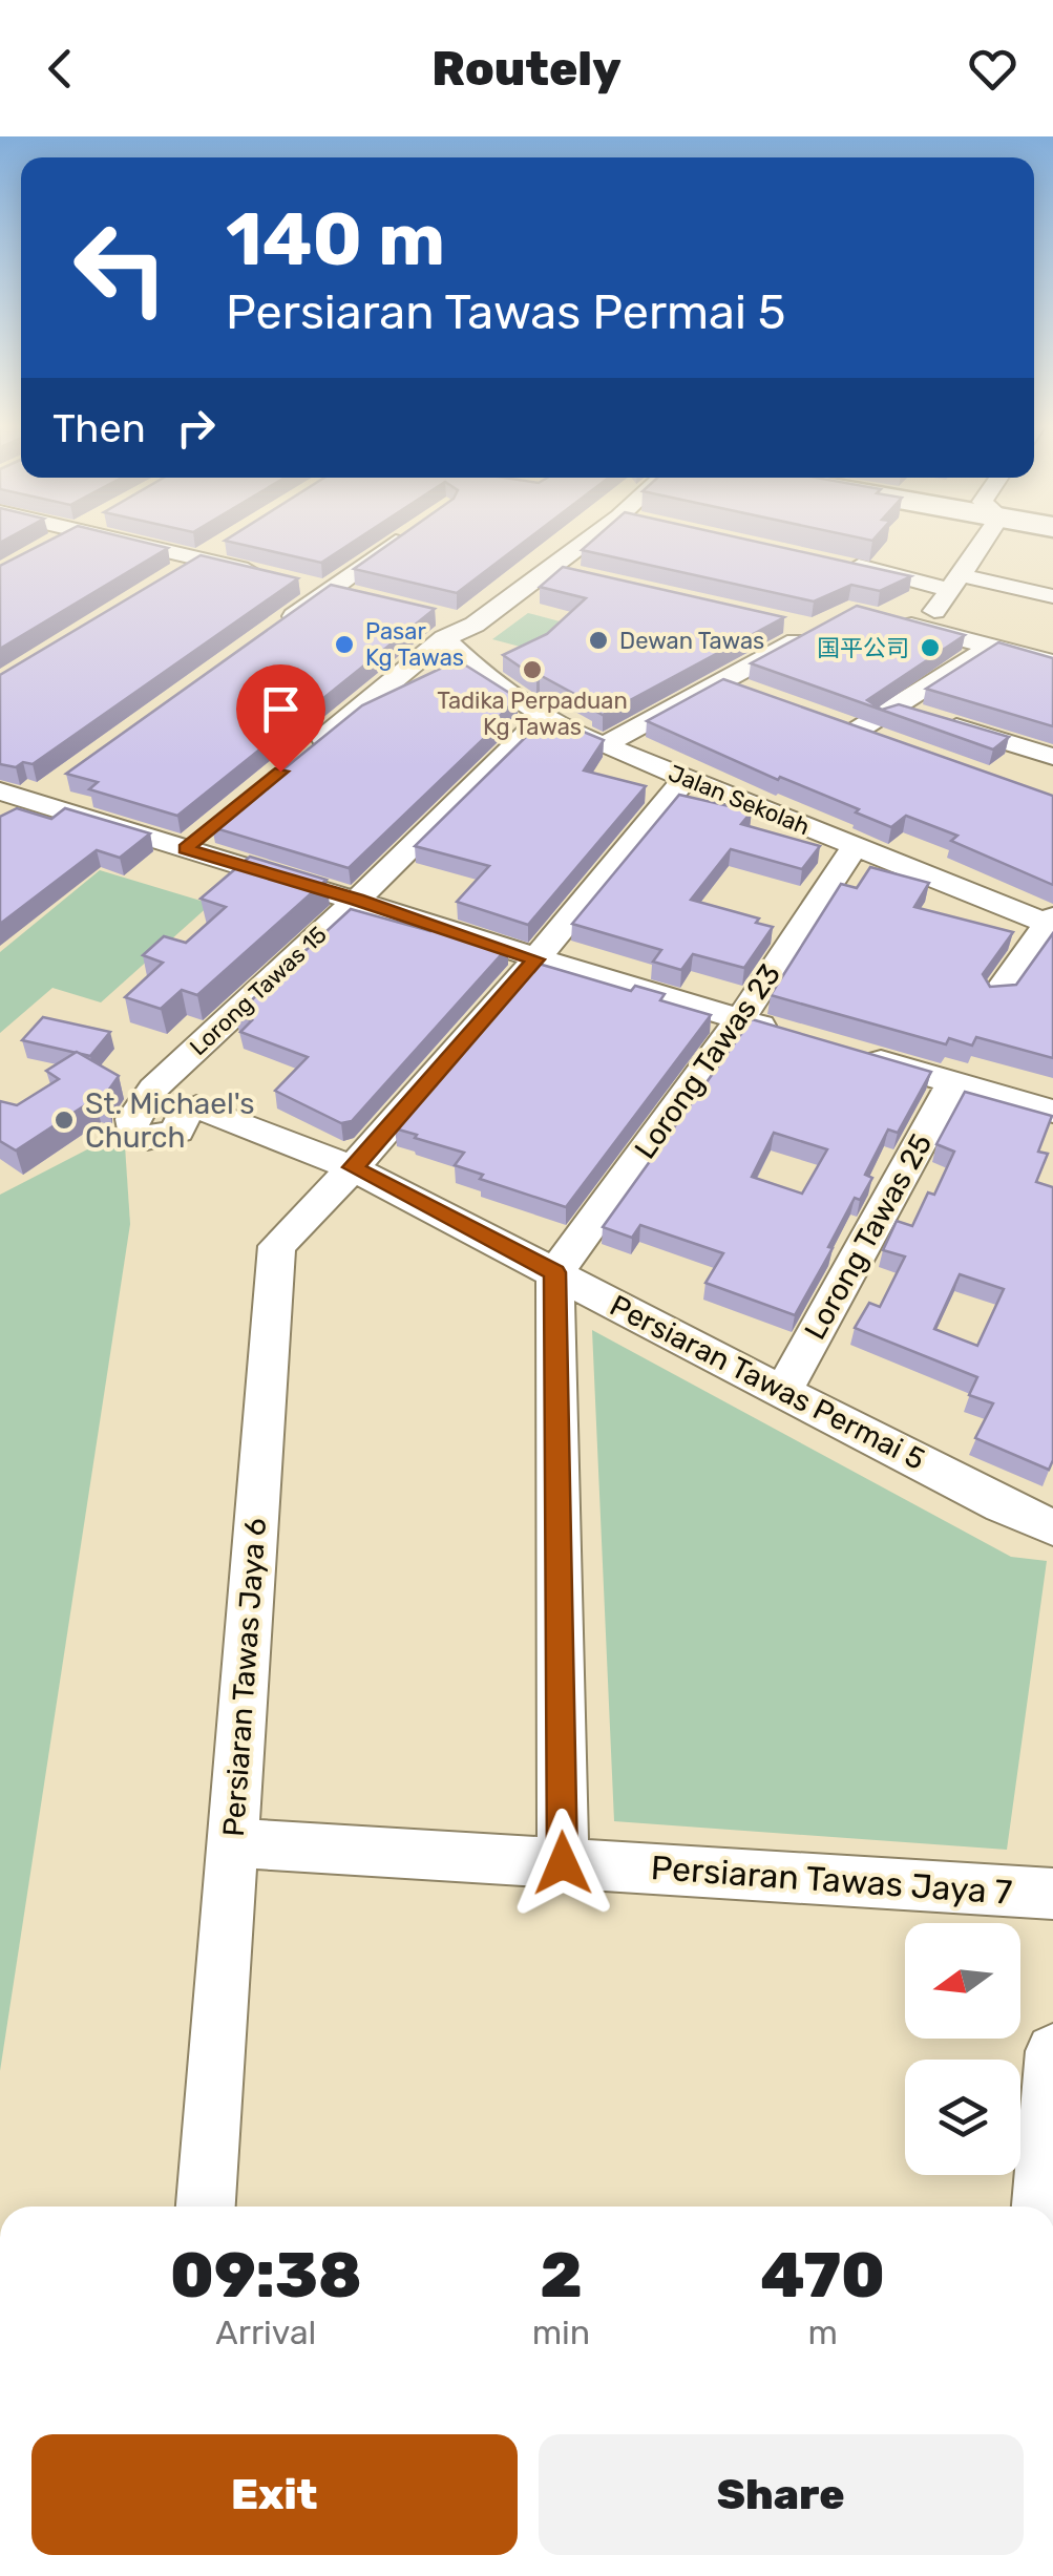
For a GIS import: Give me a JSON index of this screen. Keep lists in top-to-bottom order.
{
  "streets": {
    "street": [
      "Jalan Sekolah",
      "Lorong Tawas 15",
      "Lorong Tawas 23",
      "Lorong Tawas 25",
      "Persiaran Tawas Permai 5",
      "Persiaran Tawas Jaya 6",
      "Persiaran Tawas Jaya 7"
    ]
  },
  "crossings": [
    ["Jalan Sekolah", "Lorong Tawas 15"],
    ["Jalan Sekolah", "Lorong Tawas 23"],
    ["Jalan Sekolah", "Persiaran Tawas Jaya 6"],
    ["Lorong Tawas 15", "Persiaran Tawas Permai 5"],
    ["Lorong Tawas 23", "Persiaran Tawas Permai 5"],
    ["Lorong Tawas 25", "Persiaran Tawas Permai 5"],
    ["Persiaran Tawas Permai 5", "Persiaran Tawas Jaya 6"],
    ["Persiaran Tawas Jaya 6", "Persiaran Tawas Jaya 7"]
  ],
  "places": [
    "Dewan Tawas",
    "Pasar Kg Tawas",
    "国平公司",
    "Tadika Perpaduan Kg Tawas",
    "St. Michael's Church"
  ],
  "north": "left",
  "page": {
    "header": "Routely",
    "turn": ["140 m", "Persiaran Tawas Permai 5"],
    "then": "Then",
    "eta": [
      "09:38",
      "Arrival",
      "2",
      "min",
      "470",
      "m"
    ],
    "buttons": ["Exit", "Share"]
  }
}
